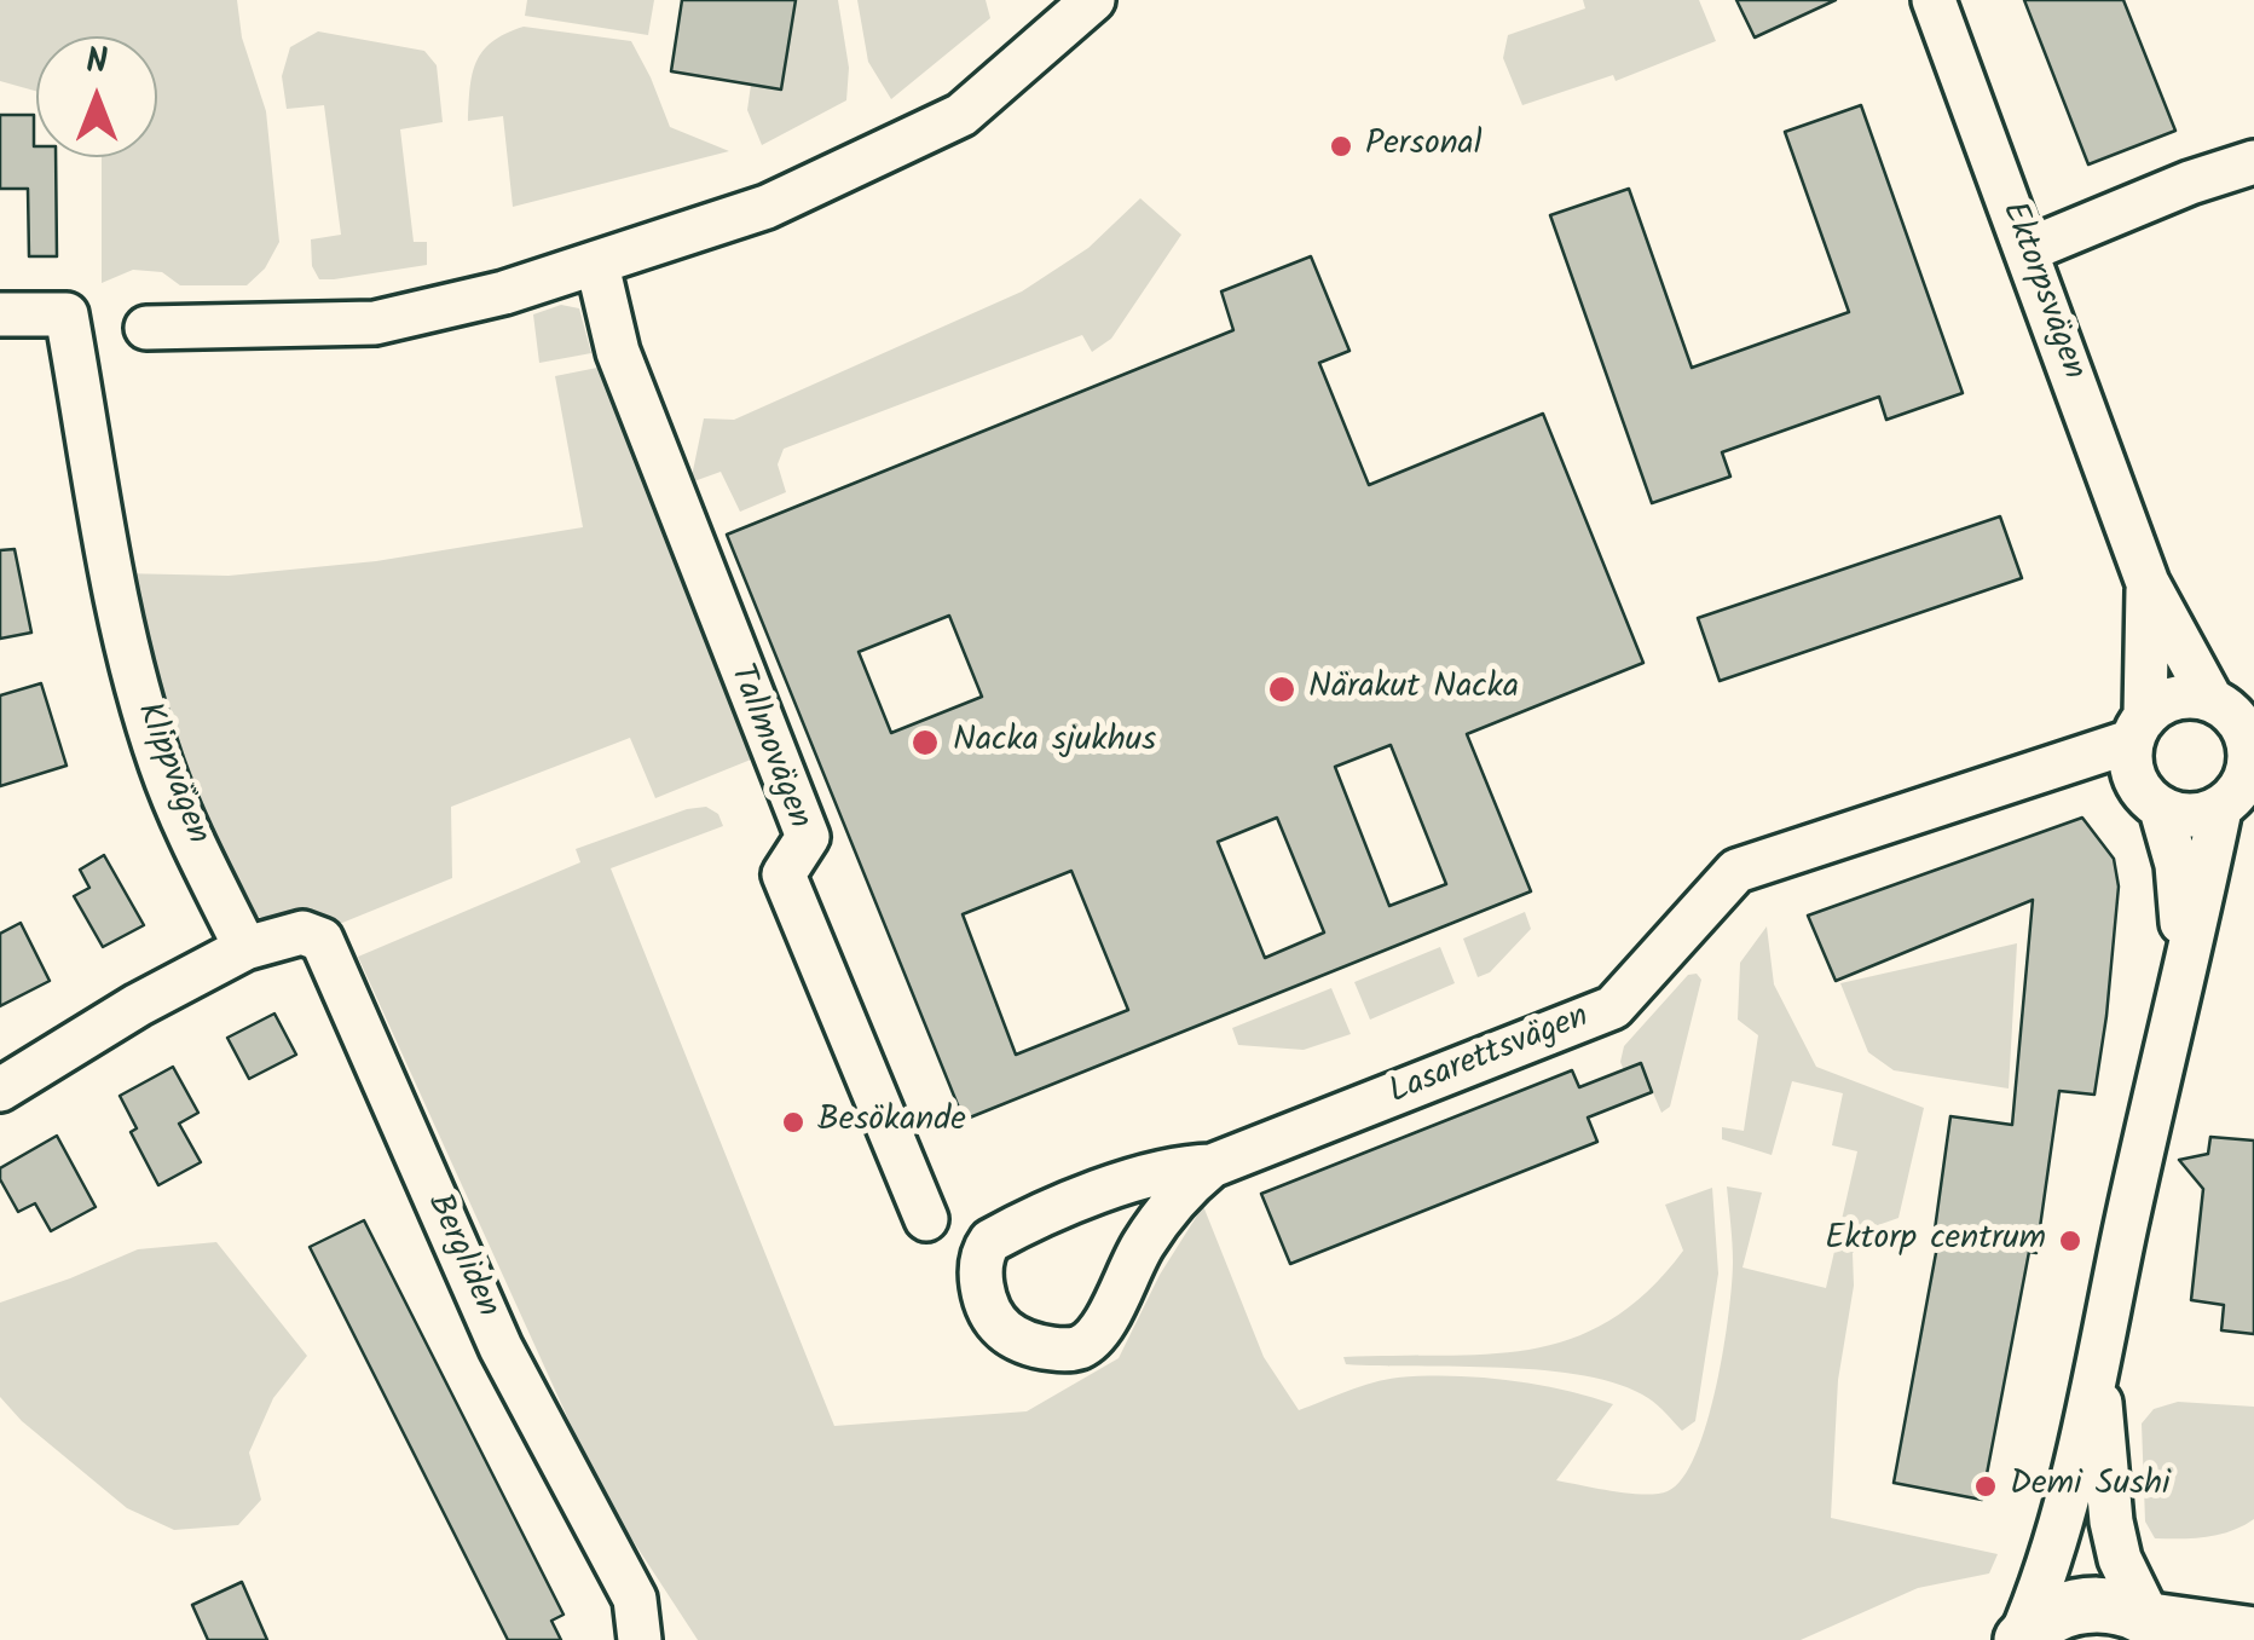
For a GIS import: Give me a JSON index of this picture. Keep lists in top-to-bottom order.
{
  "streets": {
    "street": [
      "Ektorpsvägen",
      "Tallmovägen",
      "Klippvägen",
      "Lasarettsvägen",
      "Bergliden"
    ]
  },
  "crossings": [
    ["Ektorpsvägen", "Lasarettsvägen"],
    ["Klippvägen", "Bergliden"]
  ],
  "places": [
    "Personal",
    "Närakut Nacka",
    "Nacka sjukhus",
    "Besökande",
    "Ektorp centrum",
    "Demi Sushi"
  ],
  "north": "top"
}
